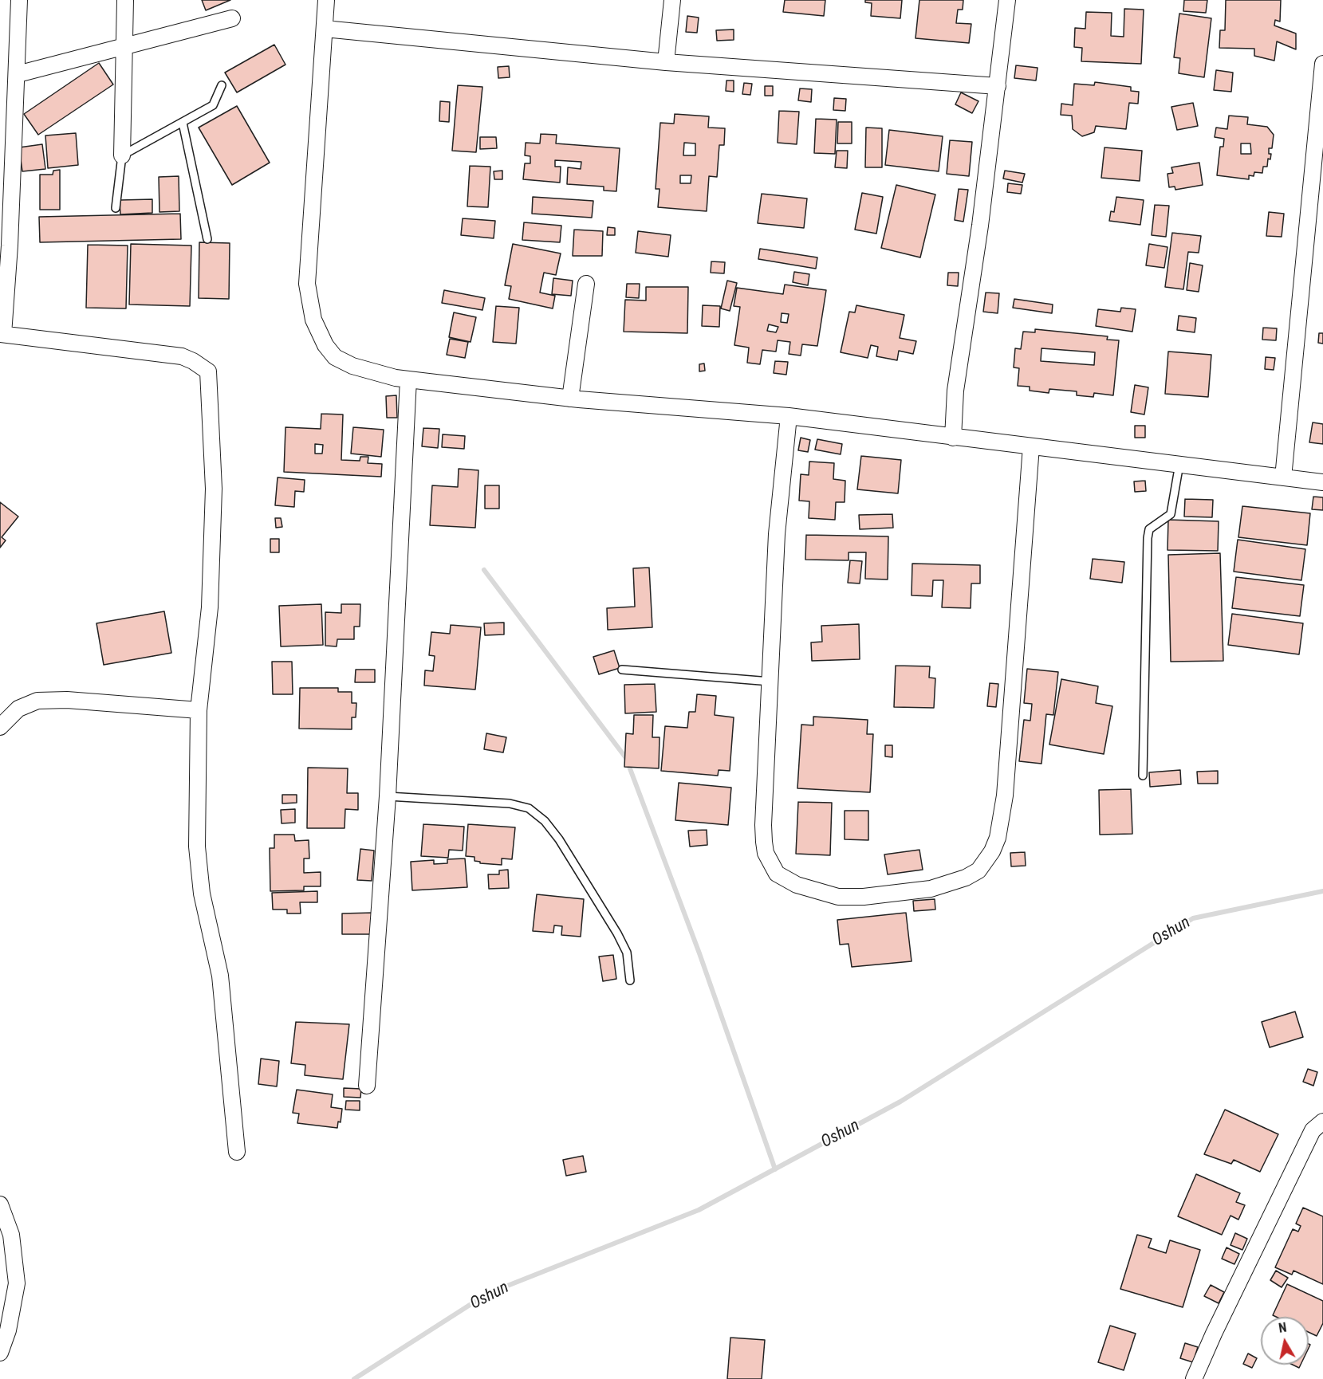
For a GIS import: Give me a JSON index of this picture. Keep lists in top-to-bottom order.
{
  "water": ["Oshun"],
  "north": "top"
}
